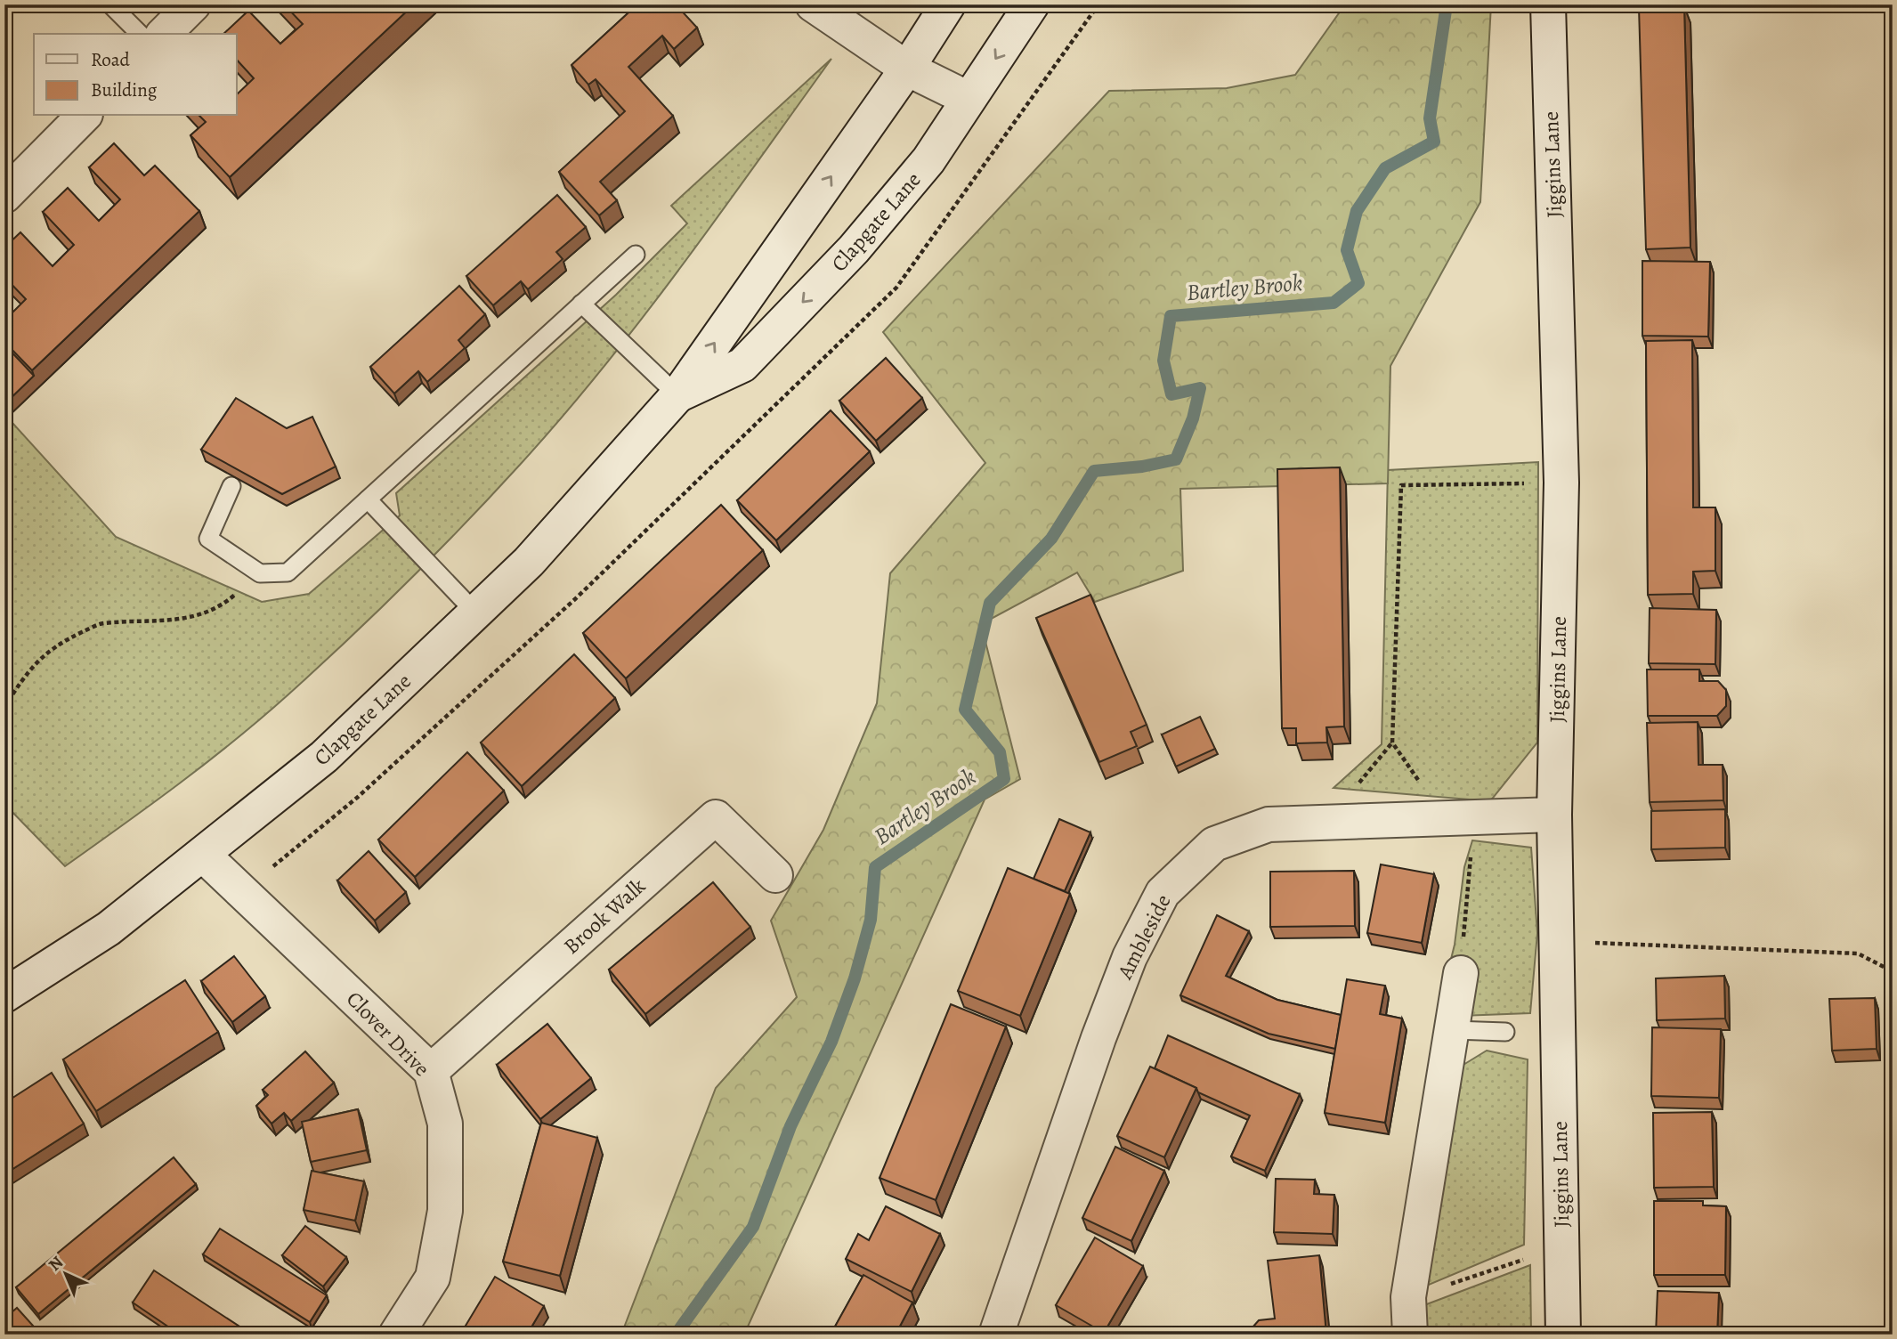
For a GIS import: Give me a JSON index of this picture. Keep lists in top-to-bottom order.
{
  "streets": {
    "street": [
      "Jiggins Lane",
      "Clapgate Lane",
      "Brook Walk",
      "Ambleside",
      "Clover Drive"
    ]
  },
  "crossings": [
    ["Jiggins Lane", "Ambleside"],
    ["Clapgate Lane", "Clover Drive"],
    ["Brook Walk", "Clover Drive"]
  ],
  "water": ["Bartley Brook"],
  "legend": ["Road", "Building"],
  "north": "top left"
}
